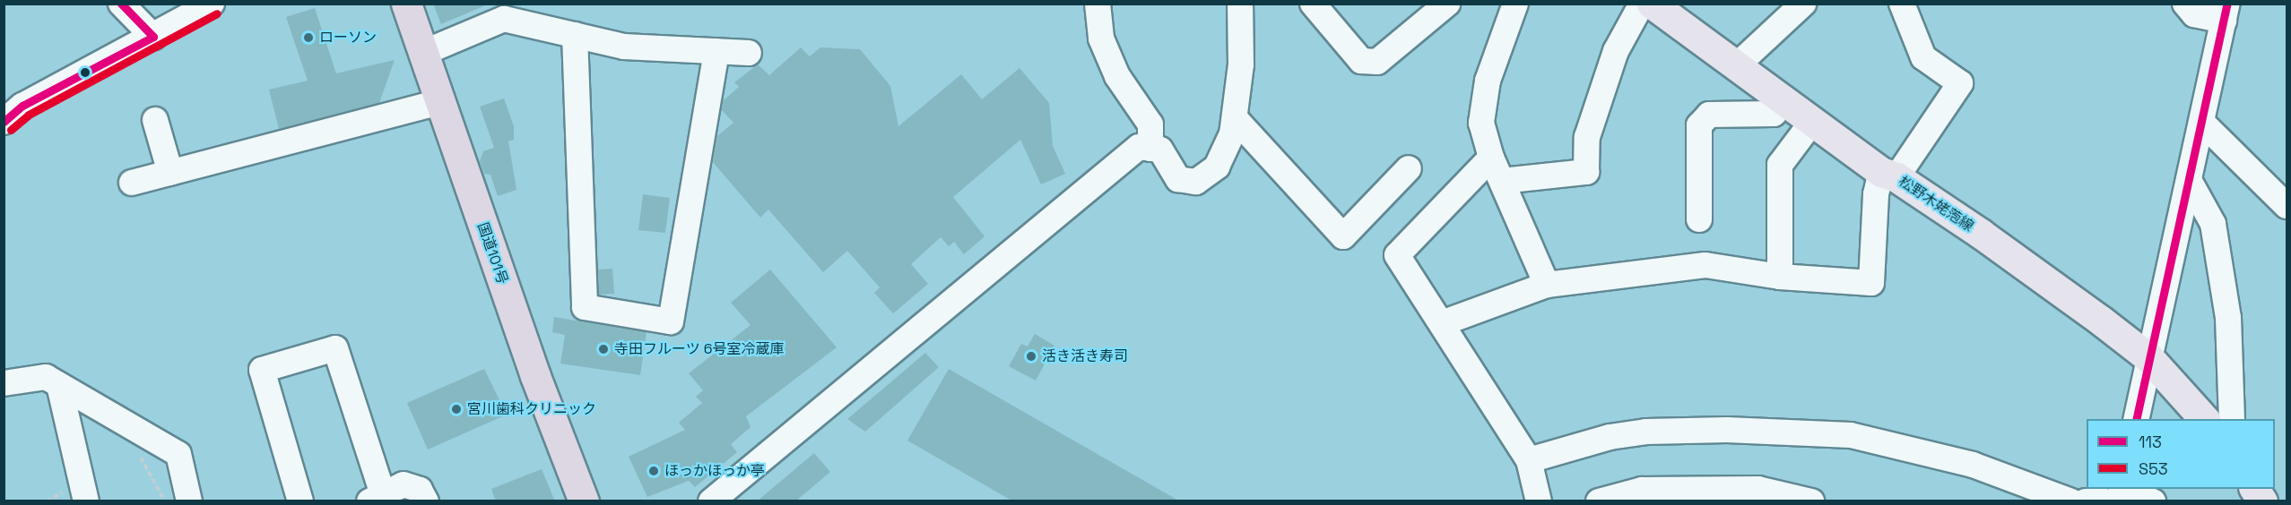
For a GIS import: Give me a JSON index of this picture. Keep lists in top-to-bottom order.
{
  "streets": {
    "highway": ["国道101号"],
    "main road": ["松野木姥萢線"]
  },
  "places": [
    "ローソン",
    "寺田フルーツ 6号室冷蔵庫",
    "活き活き寿司",
    "宮川歯科クリニック",
    "ほっかほっか亭"
  ],
  "lines": ["transit line 113", "transit line S53"],
  "legend": ["113", "S53"]
}
